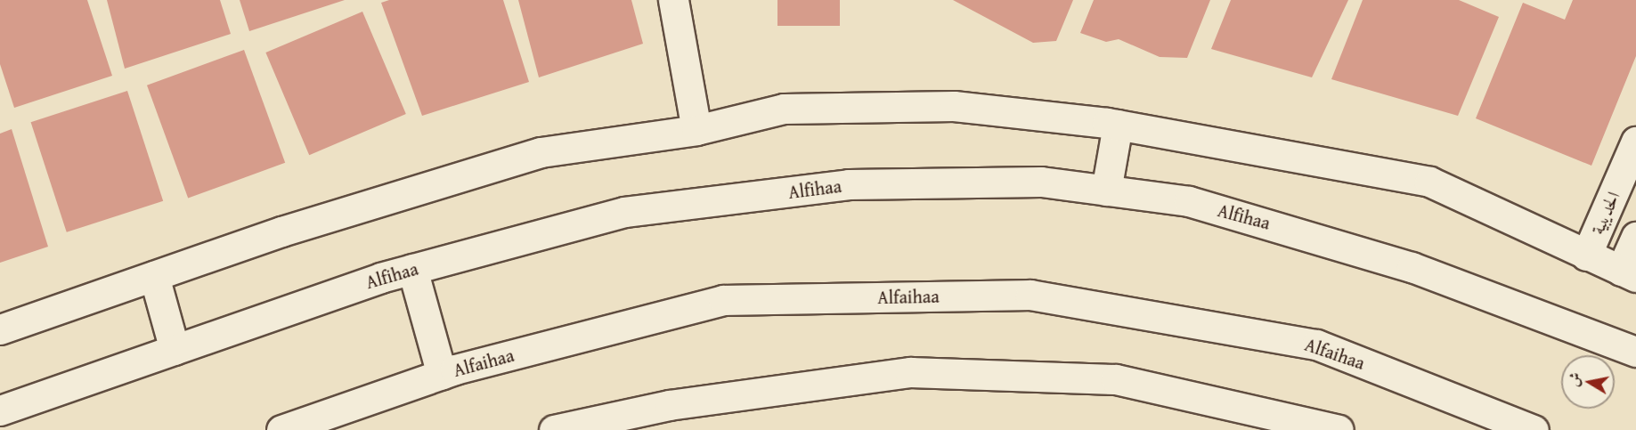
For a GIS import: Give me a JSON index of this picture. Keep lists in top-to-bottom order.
{
  "streets": {
    "street": ["Alfihaa", "الحديبية", "Alfaihaa"]
  },
  "north": "left"
}
